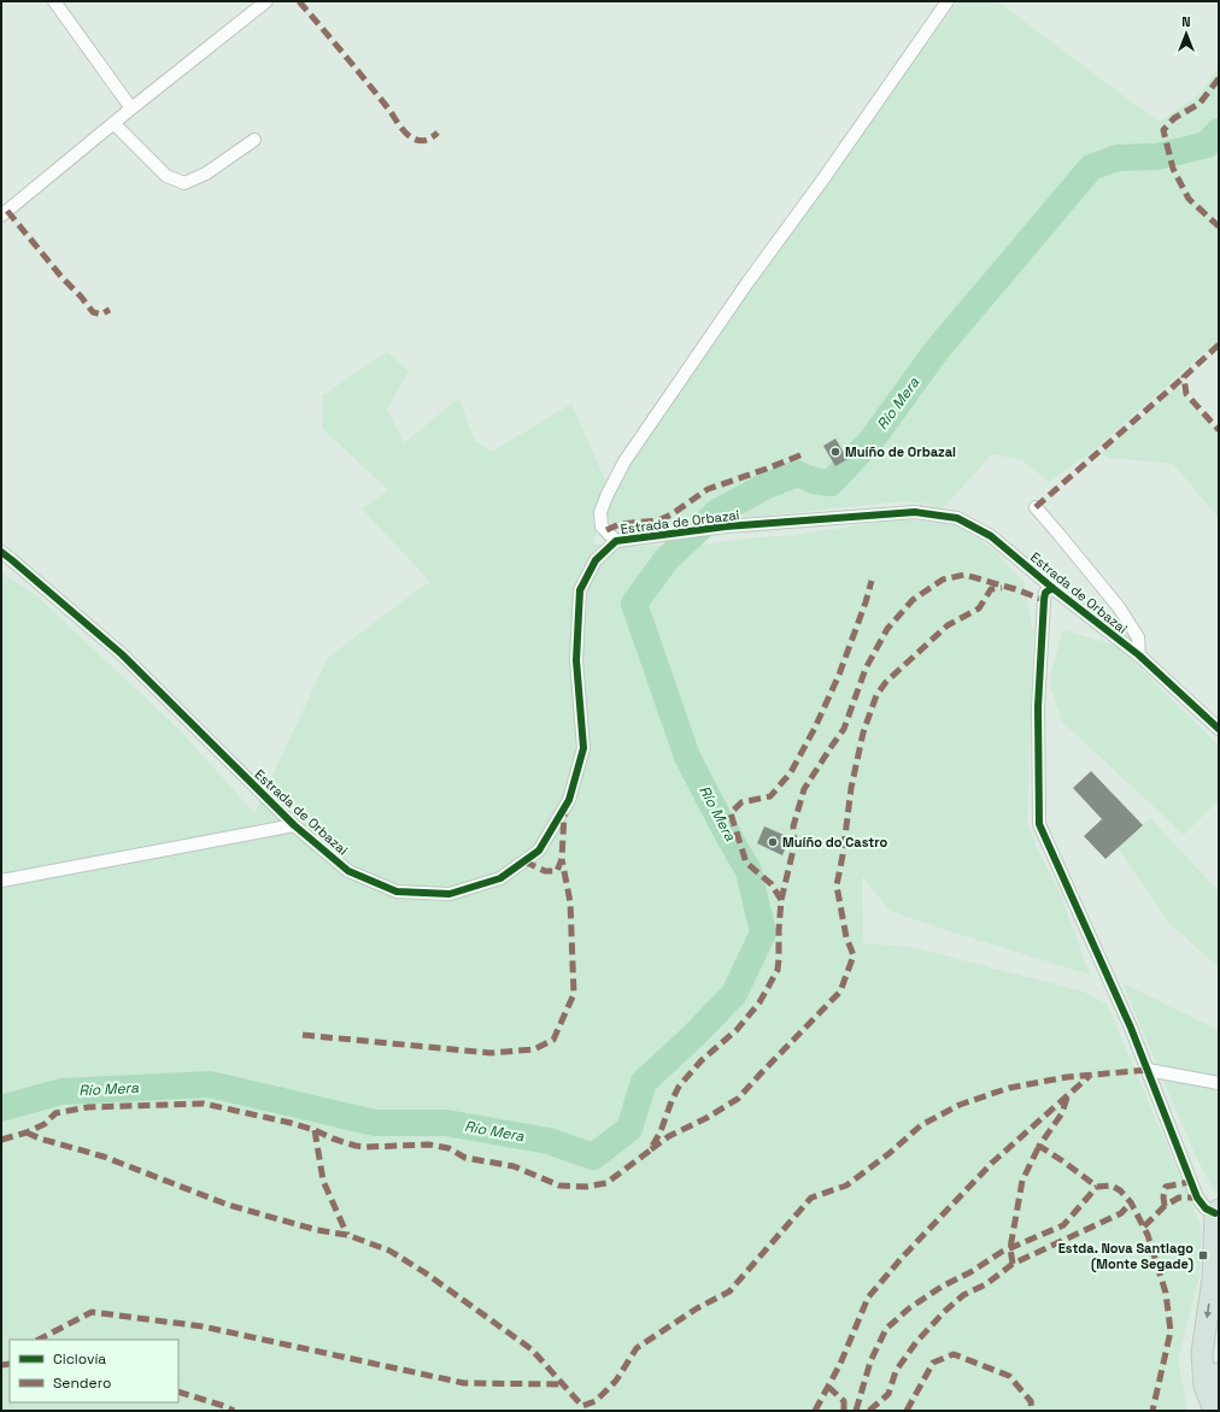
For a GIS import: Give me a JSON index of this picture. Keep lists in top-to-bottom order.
{
  "streets": {
    "street": ["Estrada de Orbazai"]
  },
  "water": ["Río Mera"],
  "places": {
    "other": ["Muíño de Orbazai", "Muíño do Castro"],
    "transit": ["Estda. Nova Santiago (Monte Segade)"]
  },
  "legend": ["Ciclovía", "Sendero"],
  "north": "top"
}
